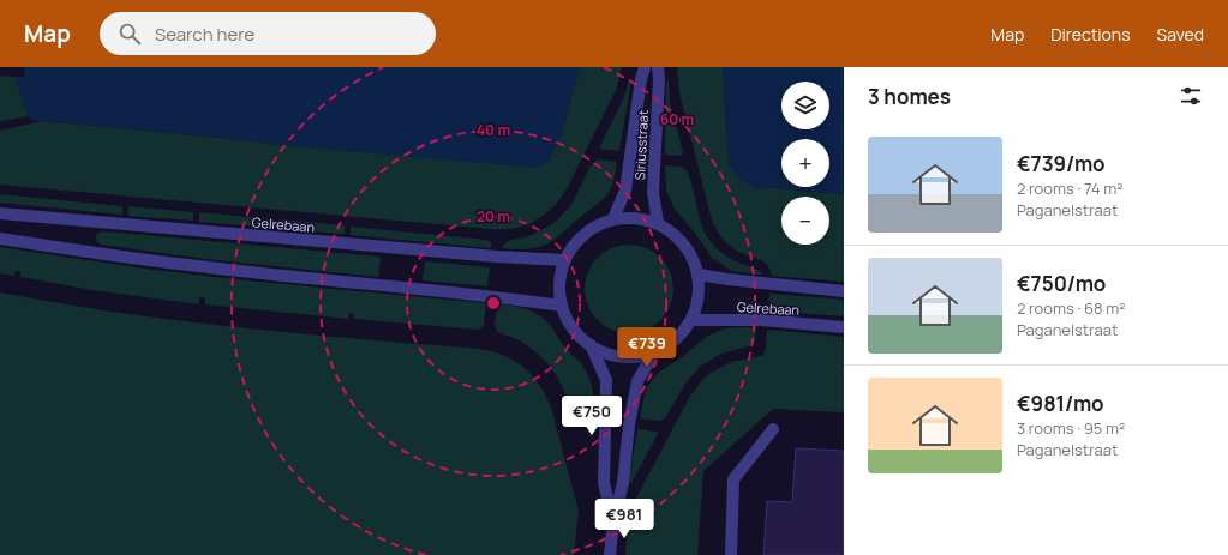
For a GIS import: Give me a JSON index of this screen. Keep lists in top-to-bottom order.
{
  "streets": {
    "street": ["Siriusstraat", "Gelrebaan"]
  },
  "crossings": [
    ["Siriusstraat", "Gelrebaan"]
  ],
  "page": {
    "header": "Map",
    "search": "Search here",
    "nav": ["Map", "Directions", "Saved"],
    "heading": "3 homes",
    "map_buttons": ["+", "−"],
    "list": [
      {
        "name": "€739/mo",
        "note": "2 rooms · 74 m² · Paganelstraat"
      },
      {
        "name": "€750/mo",
        "note": "2 rooms · 68 m² · Paganelstraat"
      },
      {
        "name": "€981/mo",
        "note": "3 rooms · 95 m² · Paganelstraat"
      }
    ],
    "price": ["€739", "€750", "€981"]
  },
  "rings": ["60 m", "40 m", "20 m"]
}
